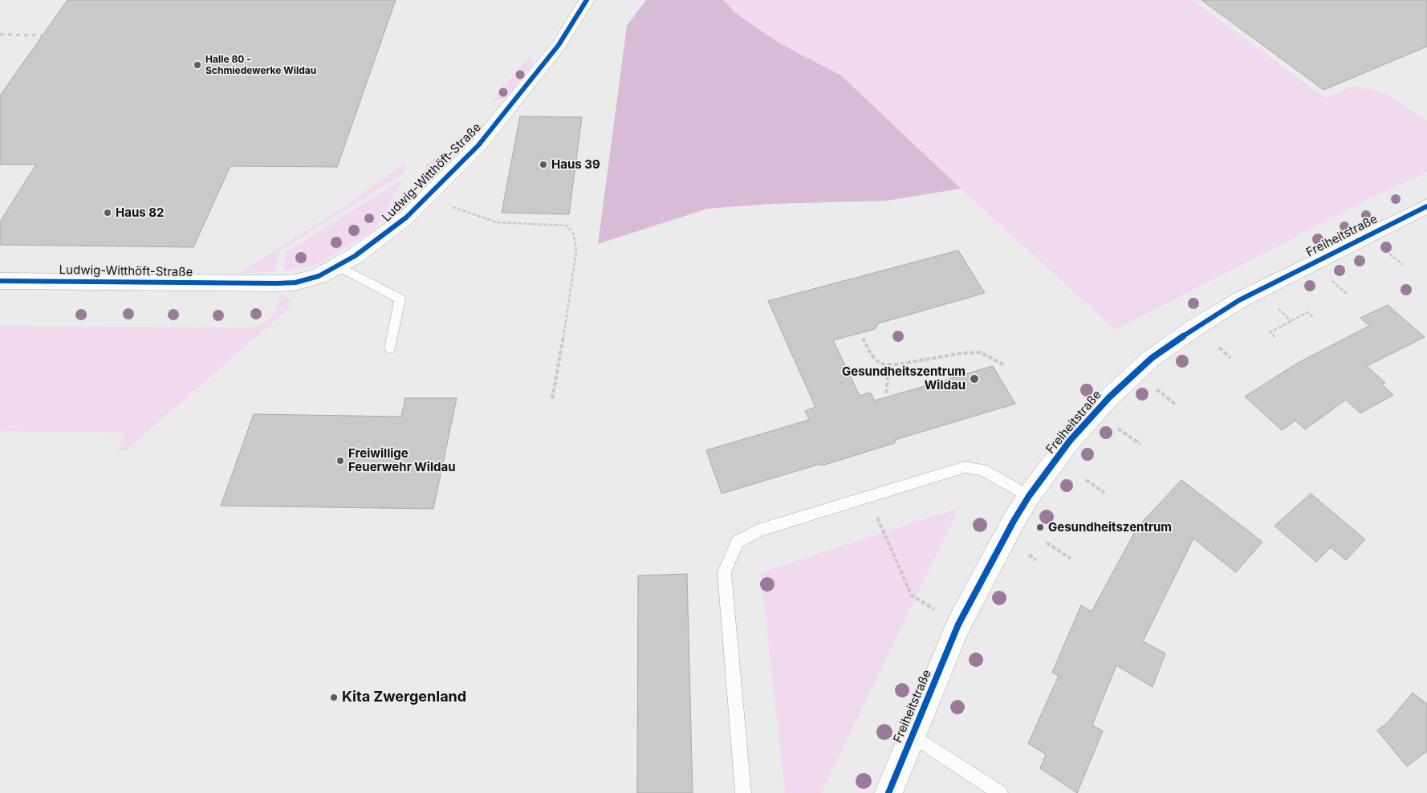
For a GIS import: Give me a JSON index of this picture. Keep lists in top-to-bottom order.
{
  "streets": {
    "street": ["Ludwig-Witthöft-Straße", "Freiheitstraße"]
  },
  "places": [
    "Halle 80 - Schmiedewerke Wildau",
    "Haus 39",
    "Haus 82",
    "Gesundheitszentrum Wildau",
    "Freiwillige Feuerwehr Wildau",
    "Gesundheitszentrum",
    "Kita Zwergenland"
  ]
}
